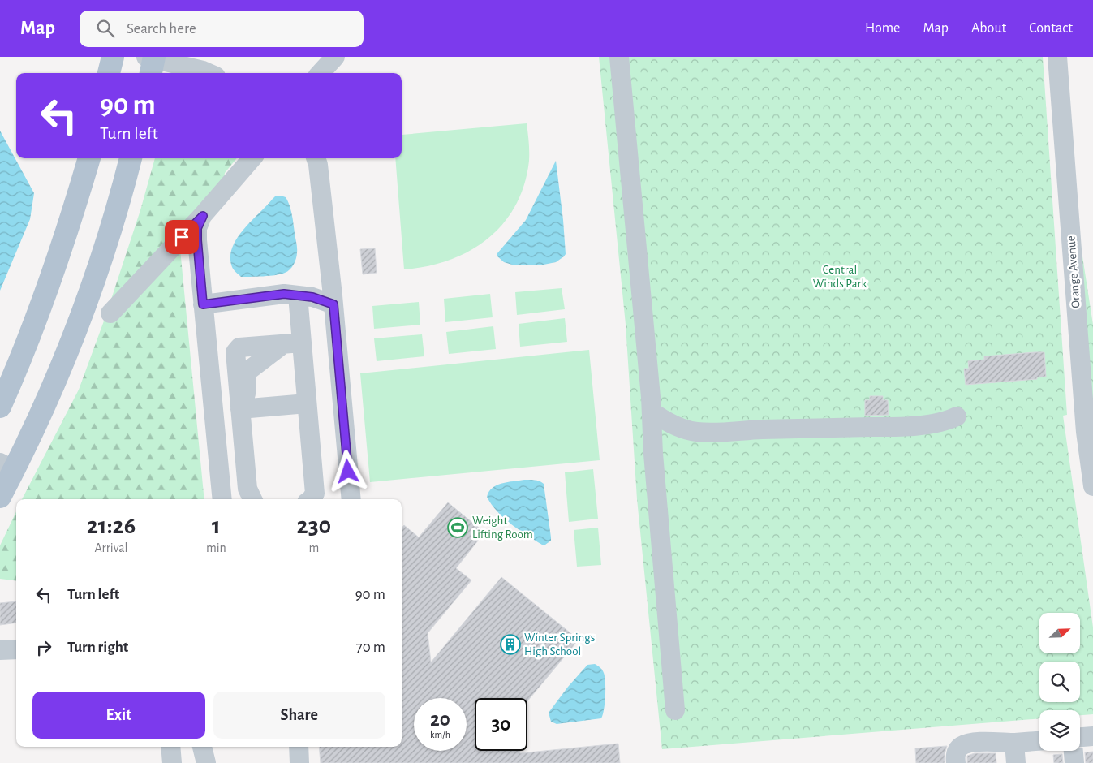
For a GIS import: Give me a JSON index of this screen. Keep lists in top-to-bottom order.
{
  "streets": {
    "street": ["Orange Avenue"]
  },
  "parks": ["Central Winds Park"],
  "places": {
    "sports": ["Weight Lifting Room"],
    "building": ["Winter Springs High School"]
  },
  "north": "top right",
  "page": {
    "header": "Map",
    "search": "Search here",
    "nav": [
      "Home",
      "Map",
      "About",
      "Contact"
    ],
    "turn": ["90 m", "Turn left"],
    "eta": [
      "21:26",
      "Arrival",
      "1",
      "min",
      "230",
      "m"
    ],
    "list": [
      {
        "name": "Turn left",
        "value": "90 m"
      },
      {
        "name": "Turn right",
        "value": "70 m"
      }
    ],
    "buttons": ["Exit", "Share"],
    "speed": "20 km/h",
    "limit": "30"
  }
}
